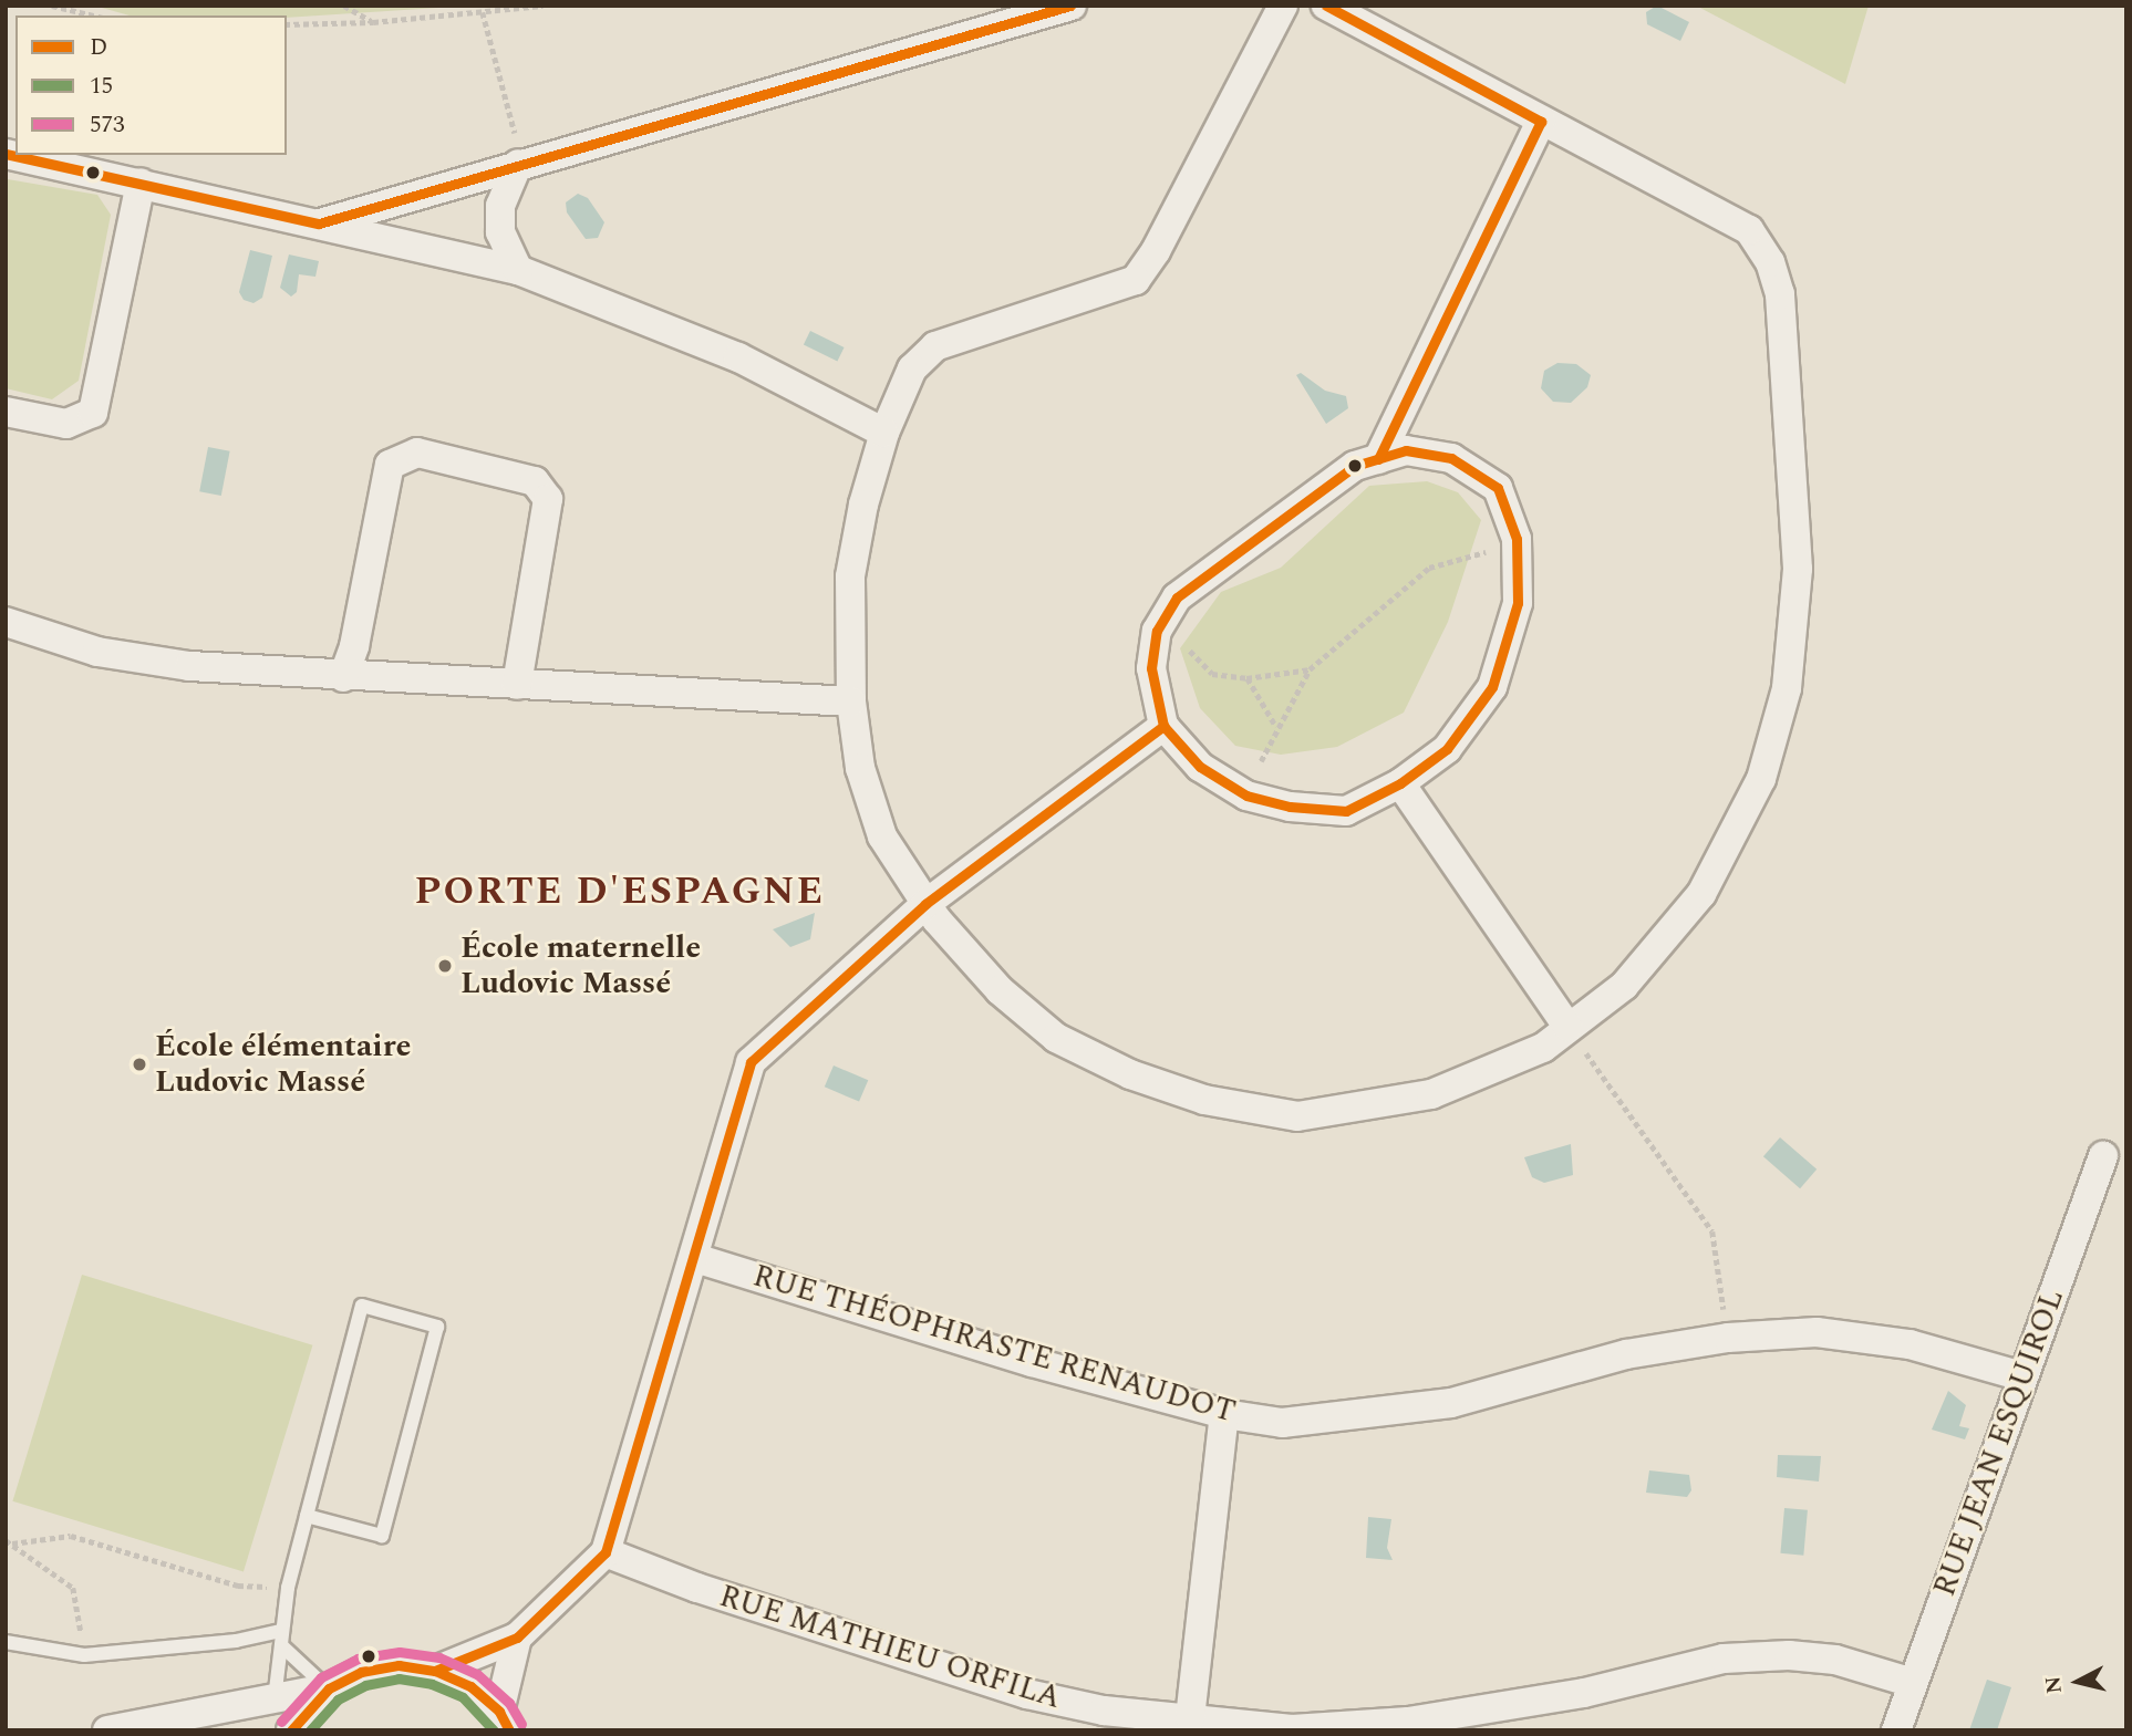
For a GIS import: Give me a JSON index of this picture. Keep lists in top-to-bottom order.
{
  "streets": {
    "street": ["RUE THÉOPHRASTE RENAUDOT", "RUE JEAN ESQUIROL", "RUE MATHIEU ORFILA"]
  },
  "crossings": [
    ["RUE THÉOPHRASTE RENAUDOT", "RUE JEAN ESQUIROL"],
    ["RUE JEAN ESQUIROL", "RUE MATHIEU ORFILA"]
  ],
  "districts": ["PORTE D'ESPAGNE"],
  "places": ["École maternelle Ludovic Massé", "École élémentaire Ludovic Massé"],
  "lines": ["transit line D", "transit line 573", "transit line 15"],
  "legend": ["D", "15", "573"],
  "north": "left"
}
